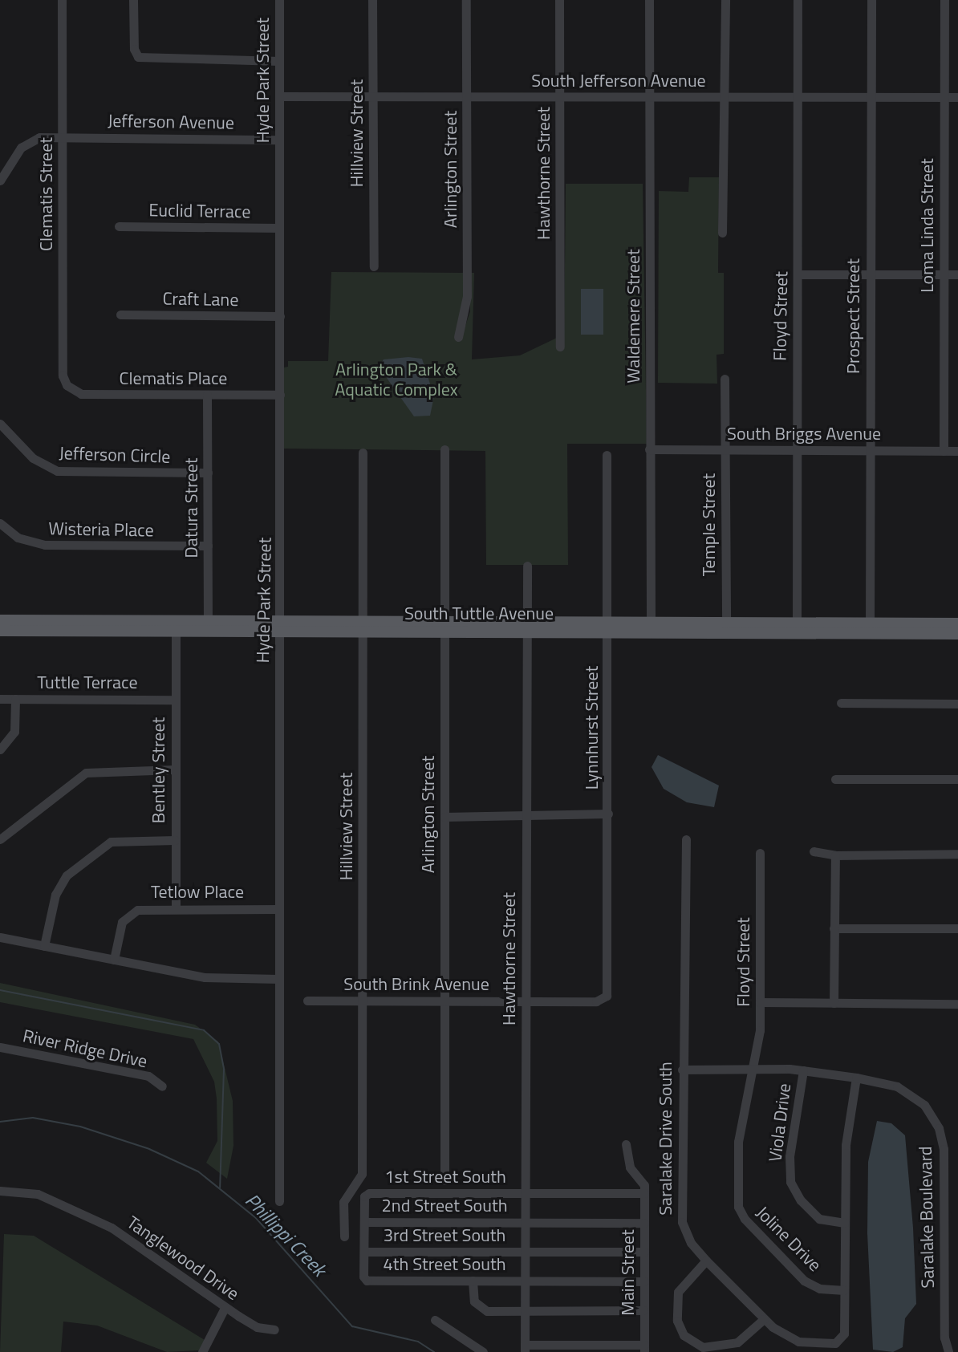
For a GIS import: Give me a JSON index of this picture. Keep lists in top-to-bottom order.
{
  "streets": {
    "main road": ["South Tuttle Avenue"],
    "street": [
      "Hyde Park Street",
      "South Jefferson Avenue",
      "Jefferson Avenue",
      "Hillview Street",
      "Arlington Street",
      "Hawthorne Street",
      "Clematis Street",
      "Euclid Terrace",
      "Loma Linda Street",
      "Craft Lane",
      "Waldemere Street",
      "Floyd Street",
      "Prospect Street",
      "Clematis Place",
      "South Briggs Avenue",
      "Jefferson Circle",
      "Datura Street",
      "Temple Street",
      "Wisteria Place",
      "Tuttle Terrace",
      "Lynnhurst Street",
      "Bentley Street",
      "Tetlow Place",
      "South Brink Avenue",
      "River Ridge Drive",
      "Viola Drive",
      "Saralake Drive South",
      "1st Street South",
      "2nd Street South",
      "Saralake Boulevard",
      "3rd Street South",
      "Joline Drive",
      "Tanglewood Drive",
      "4th Street South",
      "Main Street"
    ]
  },
  "crossings": [
    ["Hyde Park Street", "South Jefferson Avenue"],
    ["Hyde Park Street", "Jefferson Avenue"],
    ["Hyde Park Street", "Euclid Terrace"],
    ["Hyde Park Street", "Craft Lane"],
    ["Hyde Park Street", "Clematis Place"],
    ["Hyde Park Street", "South Tuttle Avenue"],
    ["Hyde Park Street", "Tetlow Place"],
    ["South Jefferson Avenue", "Hillview Street"],
    ["South Jefferson Avenue", "Arlington Street"],
    ["South Jefferson Avenue", "Hawthorne Street"],
    ["South Jefferson Avenue", "Loma Linda Street"],
    ["South Jefferson Avenue", "Waldemere Street"],
    ["South Jefferson Avenue", "Floyd Street"],
    ["South Jefferson Avenue", "Prospect Street"],
    ["Jefferson Avenue", "Clematis Street"],
    ["Hillview Street", "South Tuttle Avenue"],
    ["Hillview Street", "South Brink Avenue"],
    ["Arlington Street", "South Tuttle Avenue"],
    ["Arlington Street", "South Brink Avenue"],
    ["Hawthorne Street", "South Tuttle Avenue"],
    ["Hawthorne Street", "South Brink Avenue"],
    ["Hawthorne Street", "1st Street South"],
    ["Hawthorne Street", "2nd Street South"],
    ["Hawthorne Street", "3rd Street South"],
    ["Hawthorne Street", "4th Street South"],
    ["Clematis Street", "Clematis Place"],
    ["Loma Linda Street", "South Briggs Avenue"],
    ["Waldemere Street", "South Briggs Avenue"],
    ["Waldemere Street", "South Tuttle Avenue"],
    ["Floyd Street", "South Briggs Avenue"],
    ["Floyd Street", "South Tuttle Avenue"],
    ["Floyd Street", "Saralake Boulevard"],
    ["Floyd Street", "Joline Drive"],
    ["Prospect Street", "South Briggs Avenue"],
    ["Prospect Street", "South Tuttle Avenue"],
    ["Clematis Place", "Datura Street"],
    ["South Briggs Avenue", "Temple Street"],
    ["Jefferson Circle", "Datura Street"],
    ["Datura Street", "Wisteria Place"],
    ["Datura Street", "South Tuttle Avenue"],
    ["Temple Street", "South Tuttle Avenue"],
    ["South Tuttle Avenue", "Lynnhurst Street"],
    ["South Tuttle Avenue", "Bentley Street"],
    ["Tuttle Terrace", "Bentley Street"],
    ["Lynnhurst Street", "South Brink Avenue"],
    ["Bentley Street", "Tetlow Place"],
    ["Viola Drive", "Saralake Boulevard"],
    ["Saralake Drive South", "Saralake Boulevard"],
    ["Saralake Drive South", "Joline Drive"],
    ["1st Street South", "2nd Street South"],
    ["1st Street South", "Main Street"],
    ["2nd Street South", "Main Street"],
    ["Saralake Boulevard", "Joline Drive"],
    ["3rd Street South", "4th Street South"],
    ["3rd Street South", "Main Street"],
    ["4th Street South", "Main Street"]
  ],
  "water": ["Phillippi Creek"],
  "parks": ["Arlington Park & Aquatic Complex"]
}
